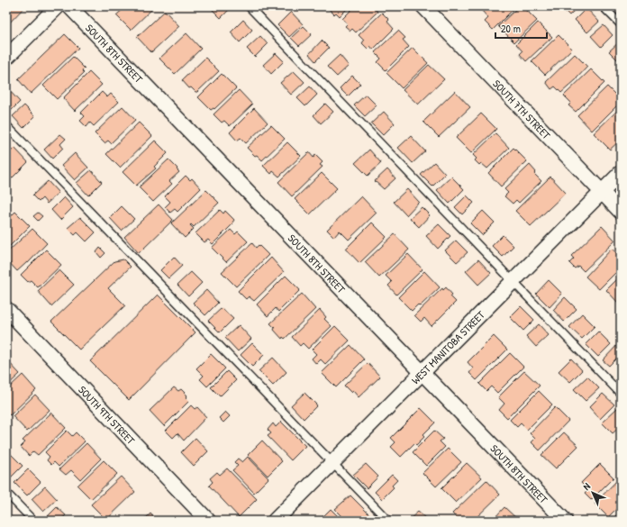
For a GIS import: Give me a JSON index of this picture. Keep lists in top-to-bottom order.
{
  "streets": {
    "street": [
      "SOUTH 8TH STREET",
      "SOUTH 7TH STREET",
      "WEST MANITOBA STREET",
      "SOUTH 9TH STREET"
    ]
  },
  "crossings": [
    ["SOUTH 8TH STREET", "WEST MANITOBA STREET"],
    ["SOUTH 7TH STREET", "WEST MANITOBA STREET"]
  ],
  "scale_bar": "20 m",
  "north": "top left"
}
